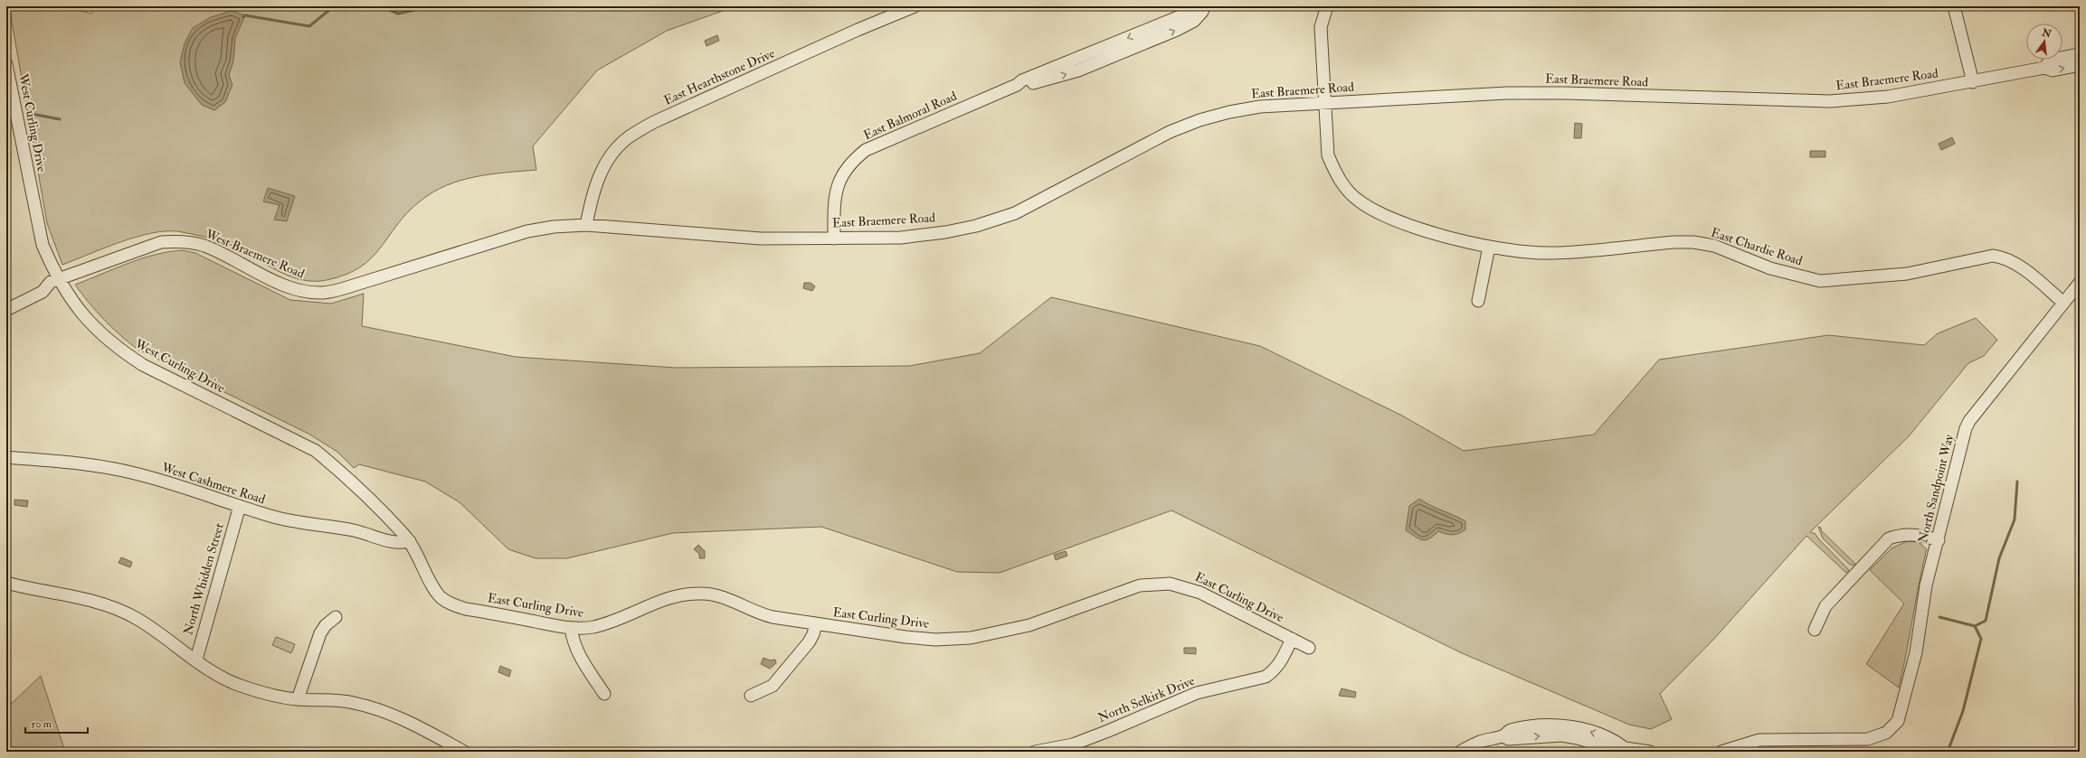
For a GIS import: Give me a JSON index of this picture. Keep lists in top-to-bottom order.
{
  "streets": {
    "street": [
      "East Hearthstone Drive",
      "East Braemere Road",
      "East Balmoral Road",
      "West Curling Drive",
      "East Chardie Road",
      "West Braemere Road",
      "West Cashmere Road",
      "North Sandpoint Way",
      "North Whidden Street",
      "East Curling Drive",
      "North Selkirk Drive"
    ]
  },
  "crossings": [
    ["East Hearthstone Drive", "East Braemere Road"],
    ["East Hearthstone Drive", "West Braemere Road"],
    ["East Braemere Road", "East Balmoral Road"],
    ["East Braemere Road", "East Chardie Road"],
    ["East Braemere Road", "West Braemere Road"],
    ["West Curling Drive", "West Braemere Road"],
    ["West Curling Drive", "West Cashmere Road"],
    ["West Curling Drive", "East Curling Drive"],
    ["East Chardie Road", "North Sandpoint Way"],
    ["West Cashmere Road", "North Whidden Street"],
    ["East Curling Drive", "North Selkirk Drive"]
  ],
  "scale_bar": "50 m",
  "north": "top"
}
